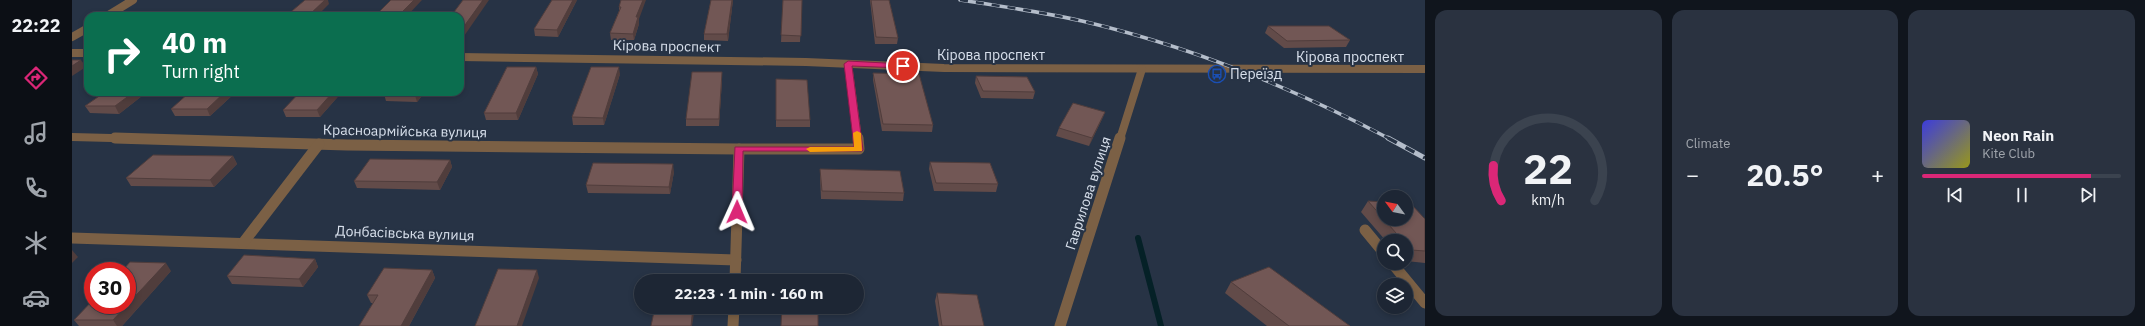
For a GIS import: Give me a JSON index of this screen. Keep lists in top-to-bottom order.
{
  "streets": {
    "street": [
      "Кірова проспект",
      "Красноармійська вулиця",
      "Гаврилова вулиця",
      "Донбасівська вулиця"
    ]
  },
  "crossings": [
    ["Кірова проспект", "Красноармійська вулиця"],
    ["Кірова проспект", "Гаврилова вулиця"]
  ],
  "places": {
    "bus stop": ["Переїзд"]
  },
  "north": "top left",
  "page": {
    "tabs": "22:22",
    "tile": "Climate",
    "turn": ["40 m", "Turn right"],
    "song": ["Neon Rain", "Kite Club"],
    "heat": ["−", "20.5°", "+"],
    "limit": "30",
    "trip": "22:23 · 1 min · 160 m",
    "gauge": ["22", "km/h"]
  }
}
